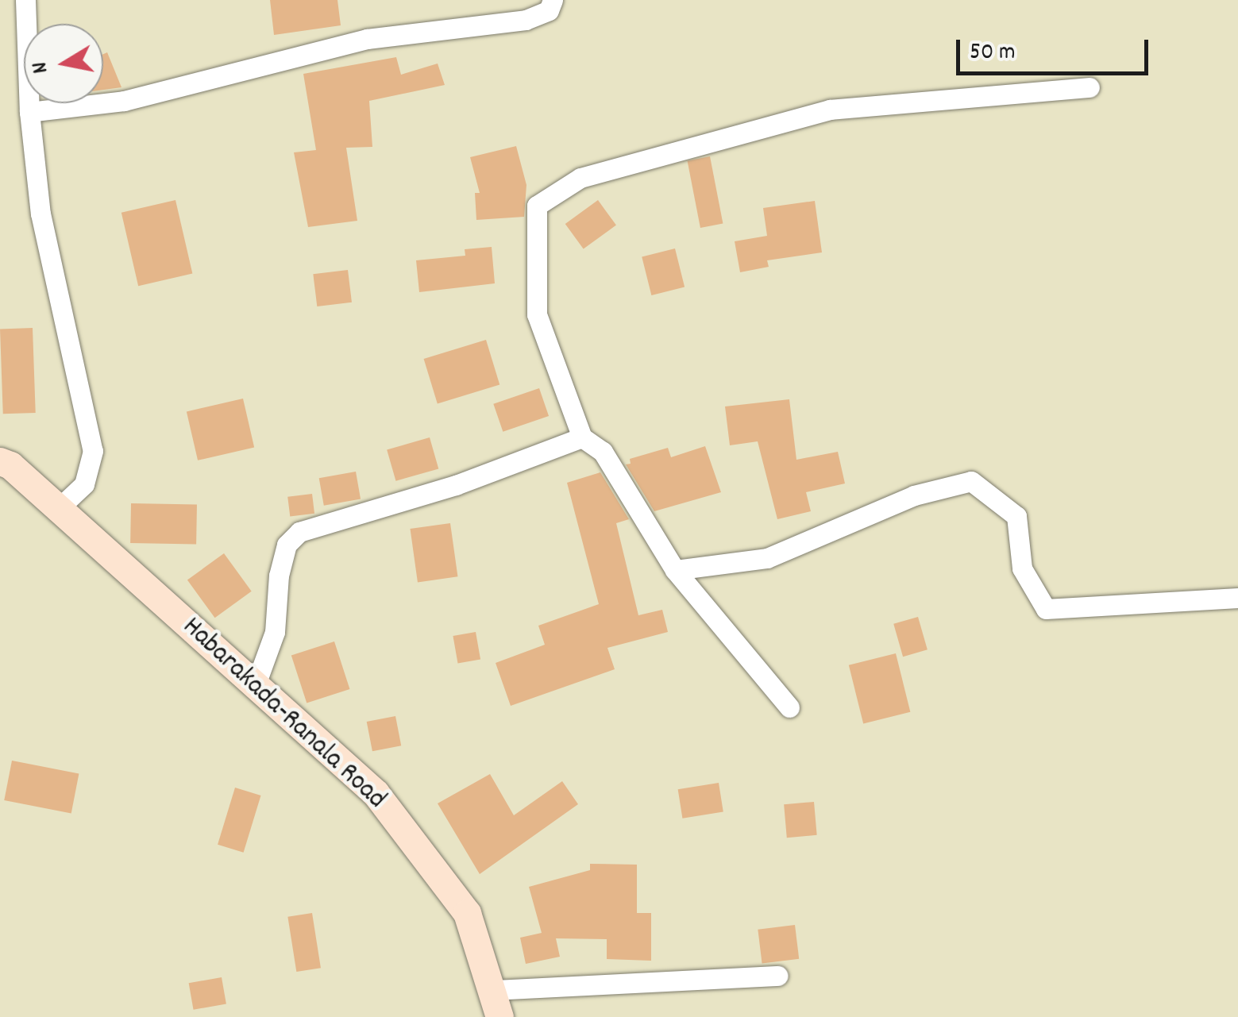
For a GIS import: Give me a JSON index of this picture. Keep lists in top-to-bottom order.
{
  "streets": {
    "main road": ["Habarakada-Ranala Road"]
  },
  "scale_bar": "50 m",
  "north": "left"
}
